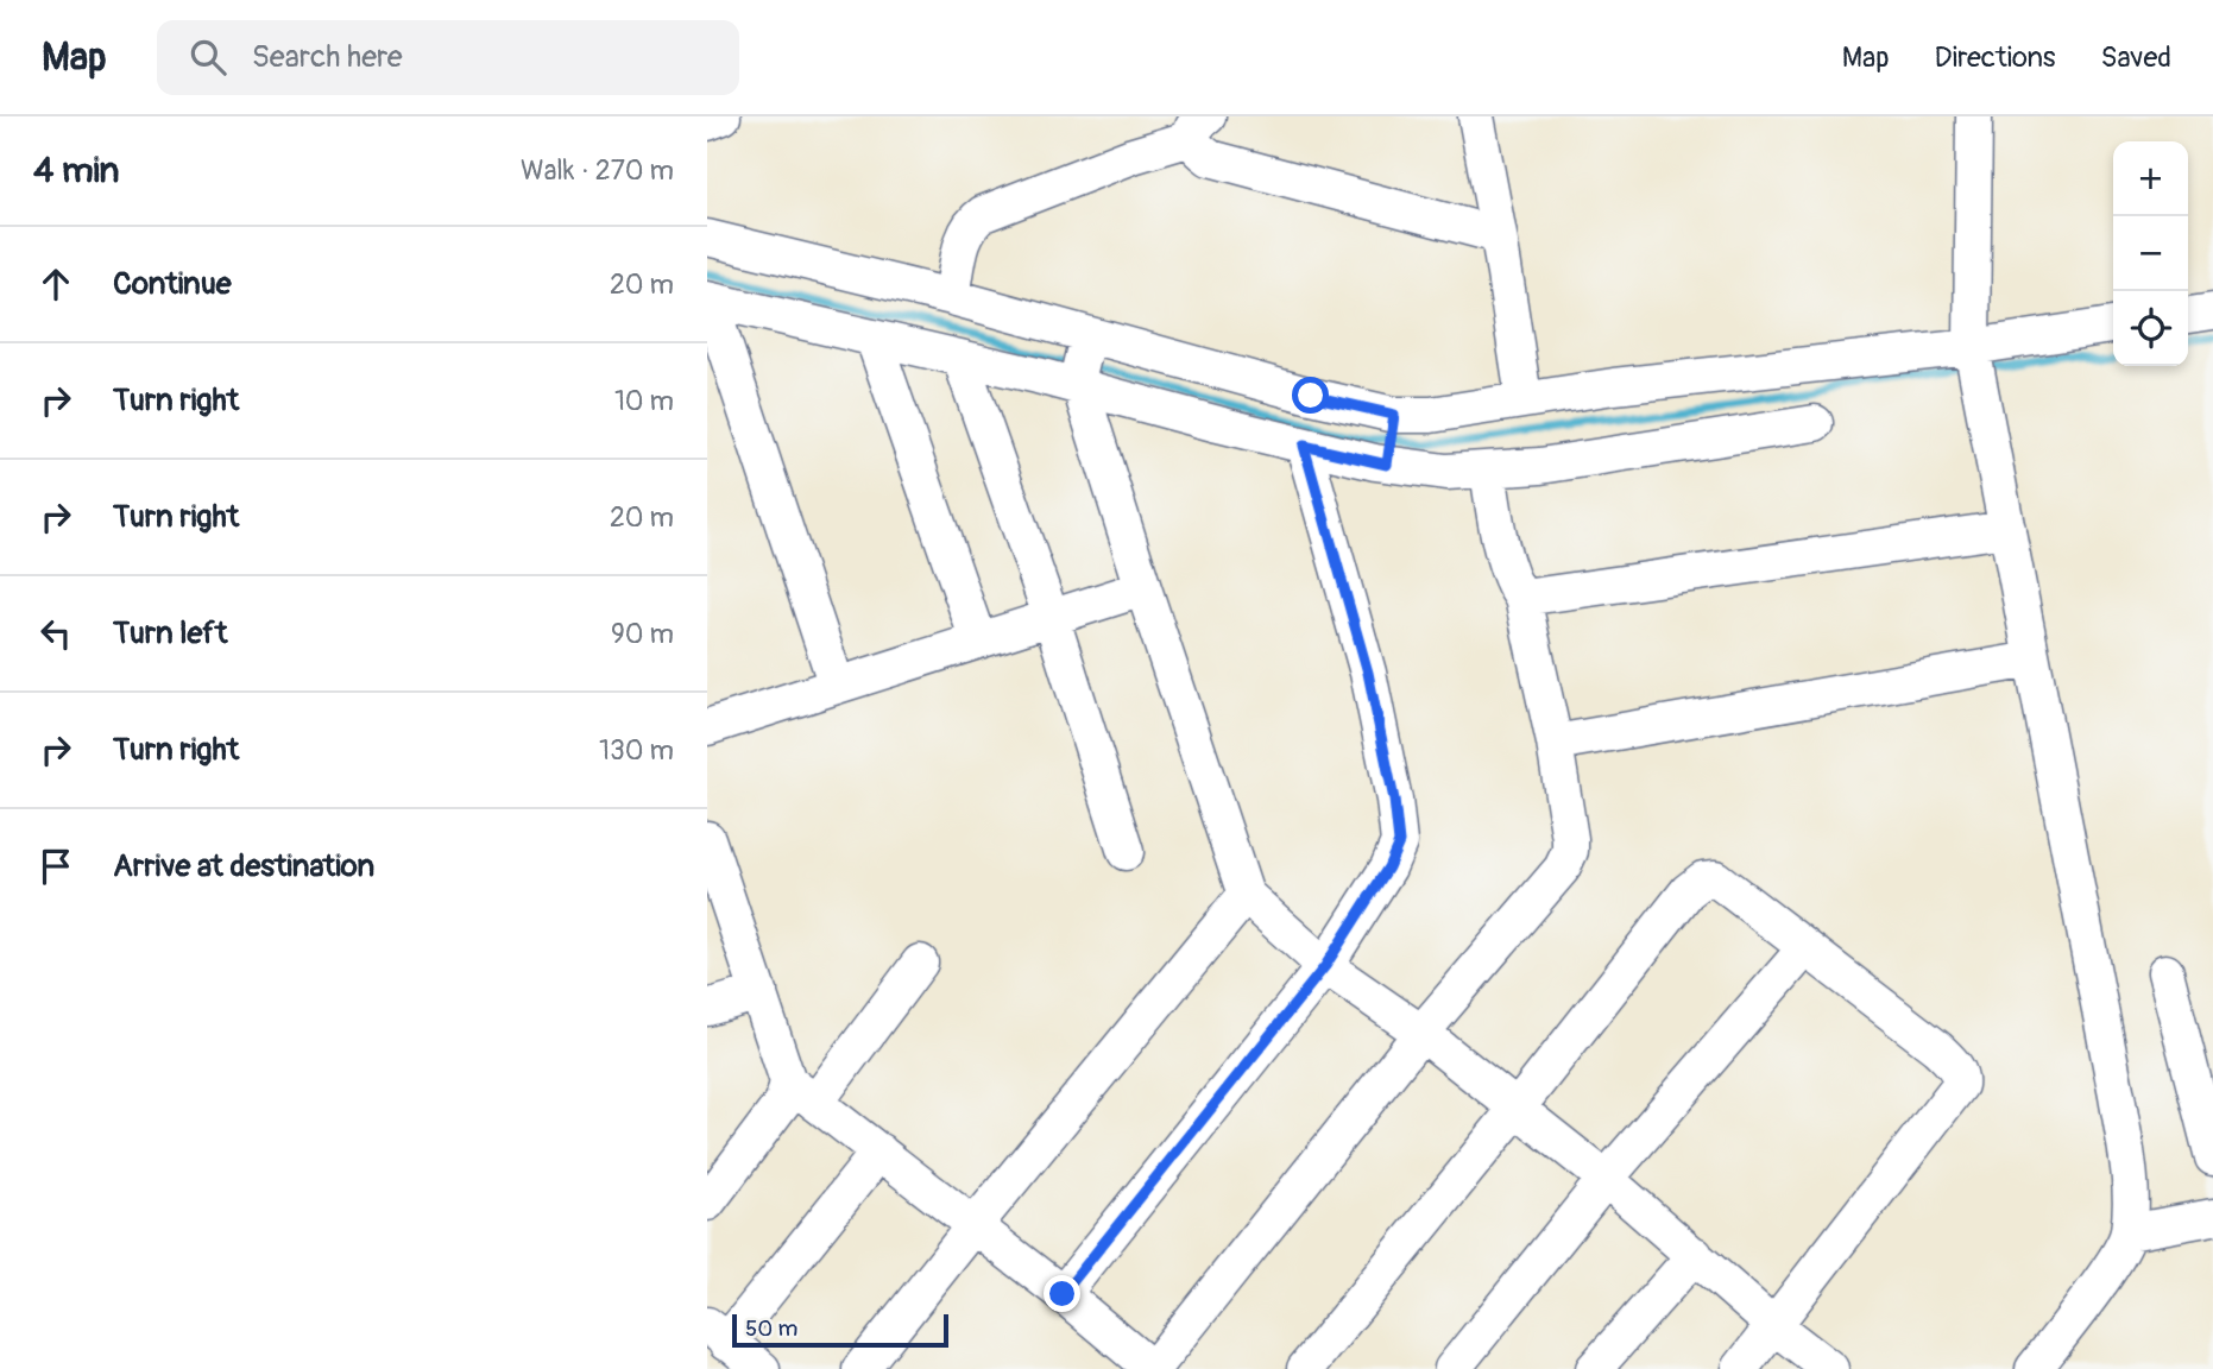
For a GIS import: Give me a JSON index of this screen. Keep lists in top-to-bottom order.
{
  "scale_bar": "50 m",
  "page": {
    "header": "Map",
    "search": "Search here",
    "nav": ["Map", "Directions", "Saved"],
    "heading": ["4 min", "Walk · 270 m"],
    "map_buttons": ["+", "−"],
    "list": [
      ["Continue", "20 m"],
      ["Turn right", "10 m"],
      ["Turn right", "20 m"],
      ["Turn left", "90 m"],
      ["Turn right", "130 m"],
      "Arrive at destination"
    ],
    "scale": "50 m"
  }
}
